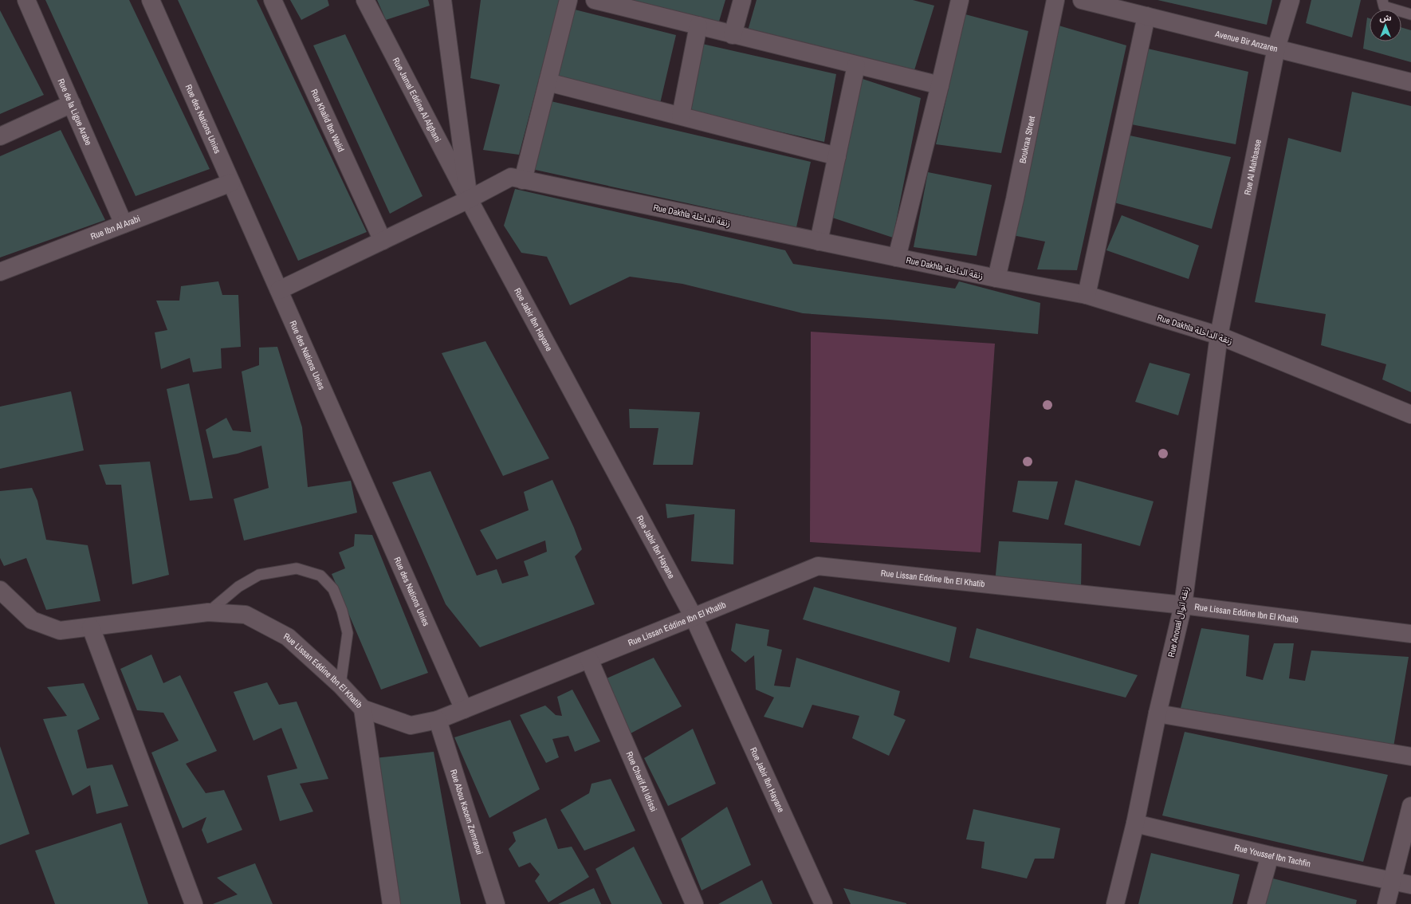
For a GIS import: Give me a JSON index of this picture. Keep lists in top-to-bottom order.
{
  "streets": {
    "street": [
      "Avenue Bir Anzaren",
      "Rue Jamal Eddine Al Afghani",
      "Rue de la Ligue Arabe",
      "Rue des Nations Unies",
      "Rue Khalid Ibn Walid",
      "Boukraa Street",
      "Rue Al Mahbasse",
      "Rue Dakhla زنقة الداخلة",
      "Rue Ibn Al Arabi",
      "Rue Jabir Ibn Hayane",
      "Rue Lissan Eddine Ibn El Khatib",
      "Rue Anoual زنقة انوال",
      "Rue Charif Al Idrissi",
      "Rue Abou Kacem Zemraoui",
      "Rue Youssef Ibn Tachfin"
    ]
  },
  "crossings": [
    ["Avenue Bir Anzaren", "Rue Al Mahbasse"],
    ["Rue Jamal Eddine Al Afghani", "Rue Dakhla زنقة الداخلة"],
    ["Rue Jamal Eddine Al Afghani", "Rue Jabir Ibn Hayane"],
    ["Rue de la Ligue Arabe", "Rue Ibn Al Arabi"],
    ["Rue des Nations Unies", "Rue Dakhla زنقة الداخلة"],
    ["Rue des Nations Unies", "Rue Ibn Al Arabi"],
    ["Rue des Nations Unies", "Rue Lissan Eddine Ibn El Khatib"],
    ["Rue Khalid Ibn Walid", "Rue Dakhla زنقة الداخلة"],
    ["Boukraa Street", "Rue Dakhla زنقة الداخلة"],
    ["Rue Al Mahbasse", "Rue Dakhla زنقة الداخلة"],
    ["Rue Al Mahbasse", "Rue Anoual زنقة انوال"],
    ["Rue Dakhla زنقة الداخلة", "Rue Jabir Ibn Hayane"],
    ["Rue Dakhla زنقة الداخلة", "Rue Anoual زنقة انوال"],
    ["Rue Jabir Ibn Hayane", "Rue Lissan Eddine Ibn El Khatib"],
    ["Rue Lissan Eddine Ibn El Khatib", "Rue Anoual زنقة انوال"],
    ["Rue Lissan Eddine Ibn El Khatib", "Rue Charif Al Idrissi"],
    ["Rue Lissan Eddine Ibn El Khatib", "Rue Abou Kacem Zemraoui"],
    ["Rue Anoual زنقة انوال", "Rue Youssef Ibn Tachfin"]
  ],
  "north": "top"
}
